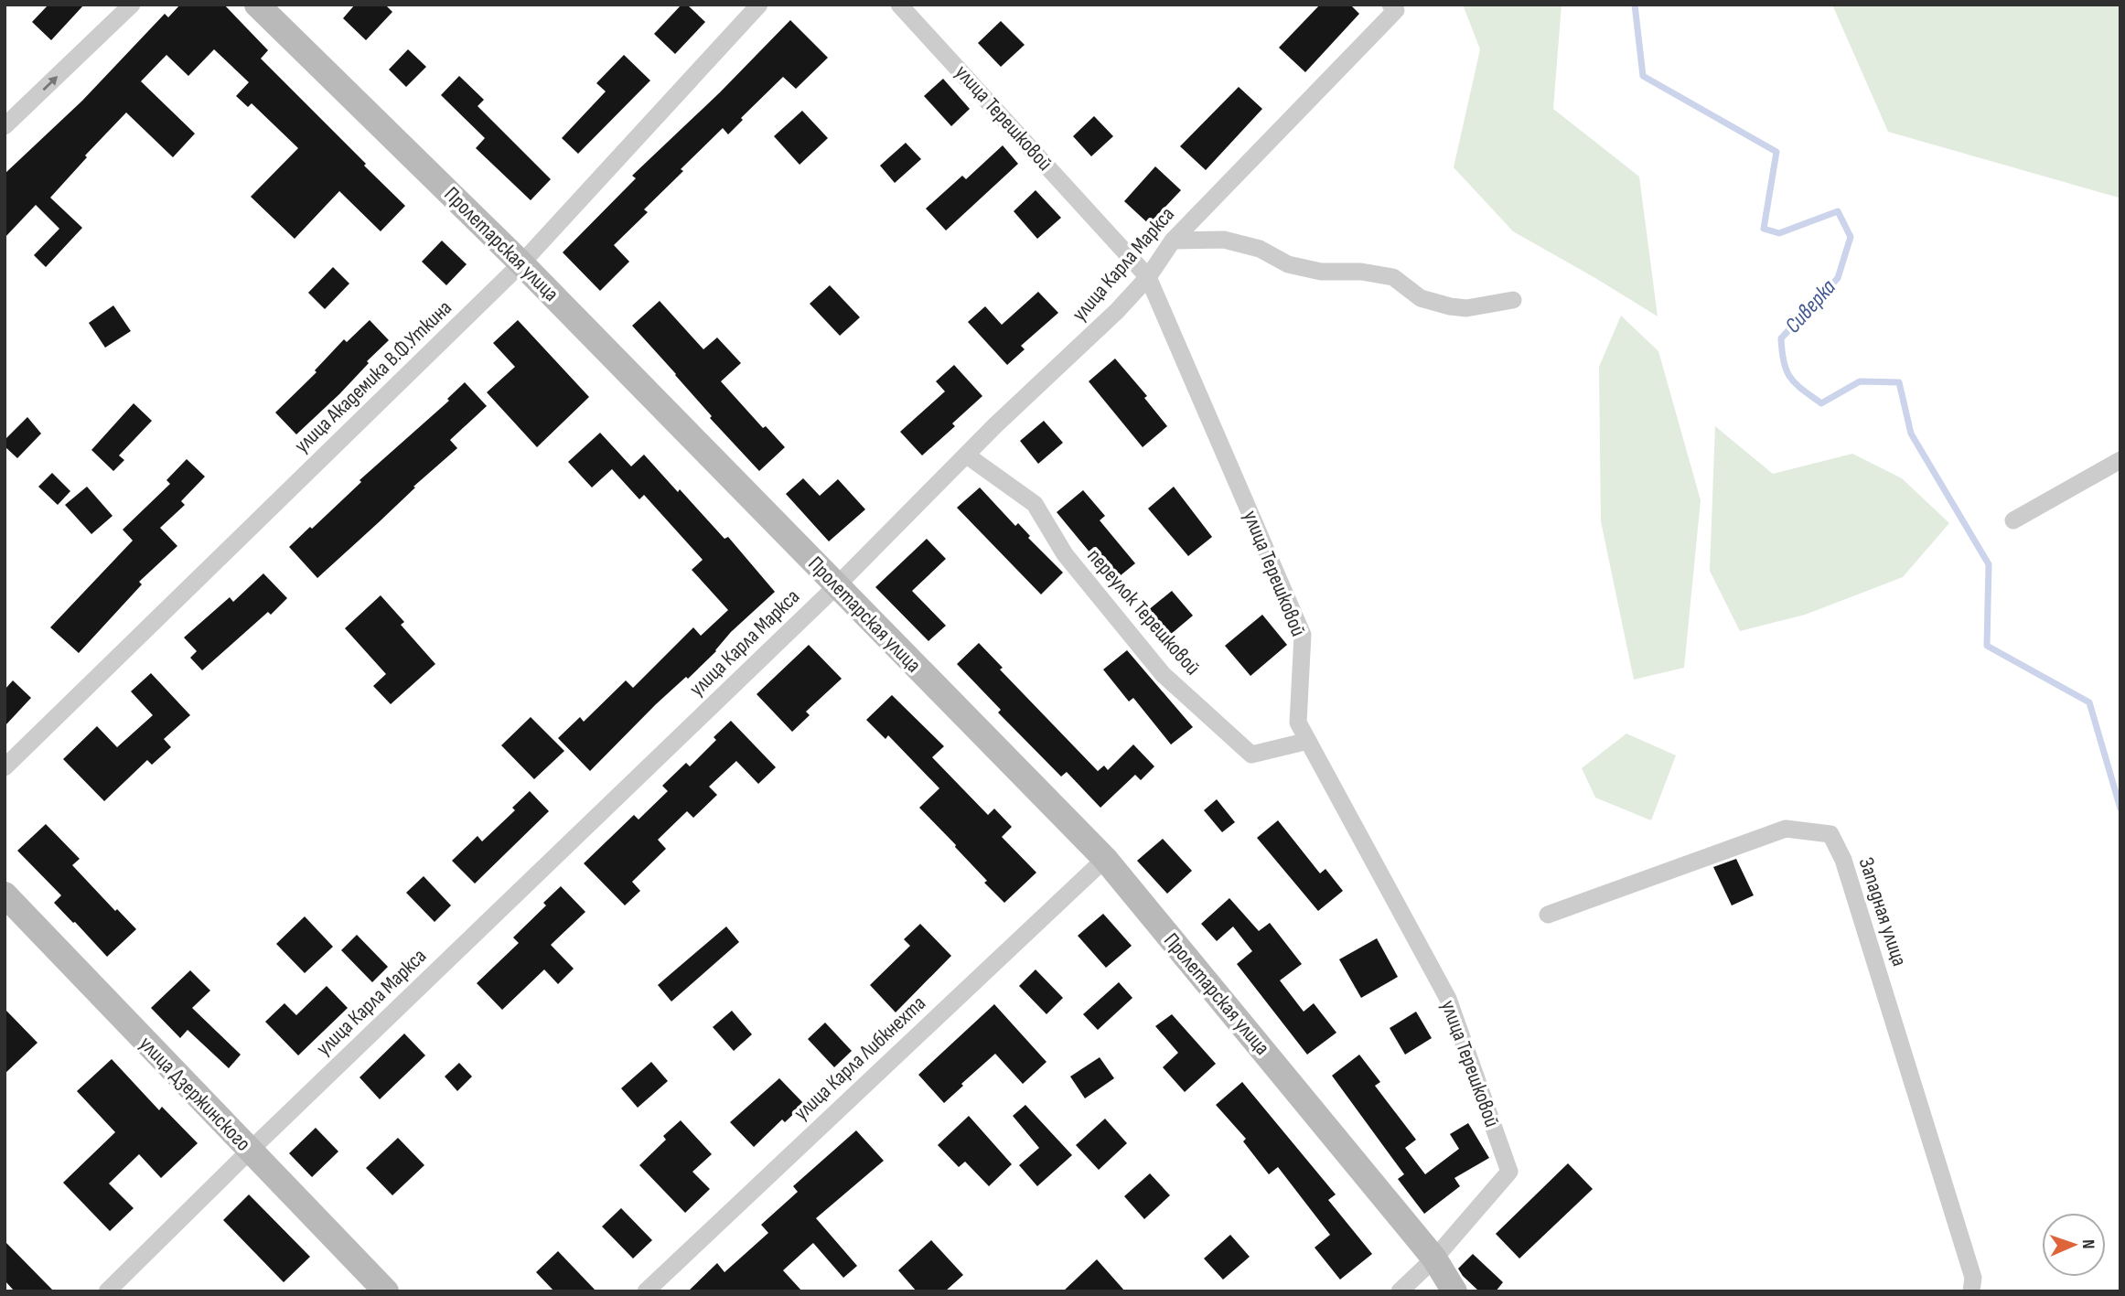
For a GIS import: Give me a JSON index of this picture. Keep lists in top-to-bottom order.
{
  "streets": {
    "main road": ["Пролетарская улица", "улица Дзержинского"],
    "street": [
      "улица Терешковой",
      "улица Карла Маркса",
      "улица Академика В.Ф.Уткина",
      "переулок Терешковой",
      "Западная улица",
      "улица Карла Либкнехта"
    ]
  },
  "crossings": [
    ["улица Терешковой", "Пролетарская улица"],
    ["улица Терешковой", "улица Карла Маркса"],
    ["улица Терешковой", "переулок Терешковой"],
    ["Пролетарская улица", "улица Карла Маркса"],
    ["Пролетарская улица", "улица Академика В.Ф.Уткина"],
    ["Пролетарская улица", "улица Карла Либкнехта"],
    ["улица Карла Маркса", "переулок Терешковой"],
    ["улица Карла Маркса", "улица Дзержинского"]
  ],
  "water": ["Сиверка"],
  "north": "right"
}
